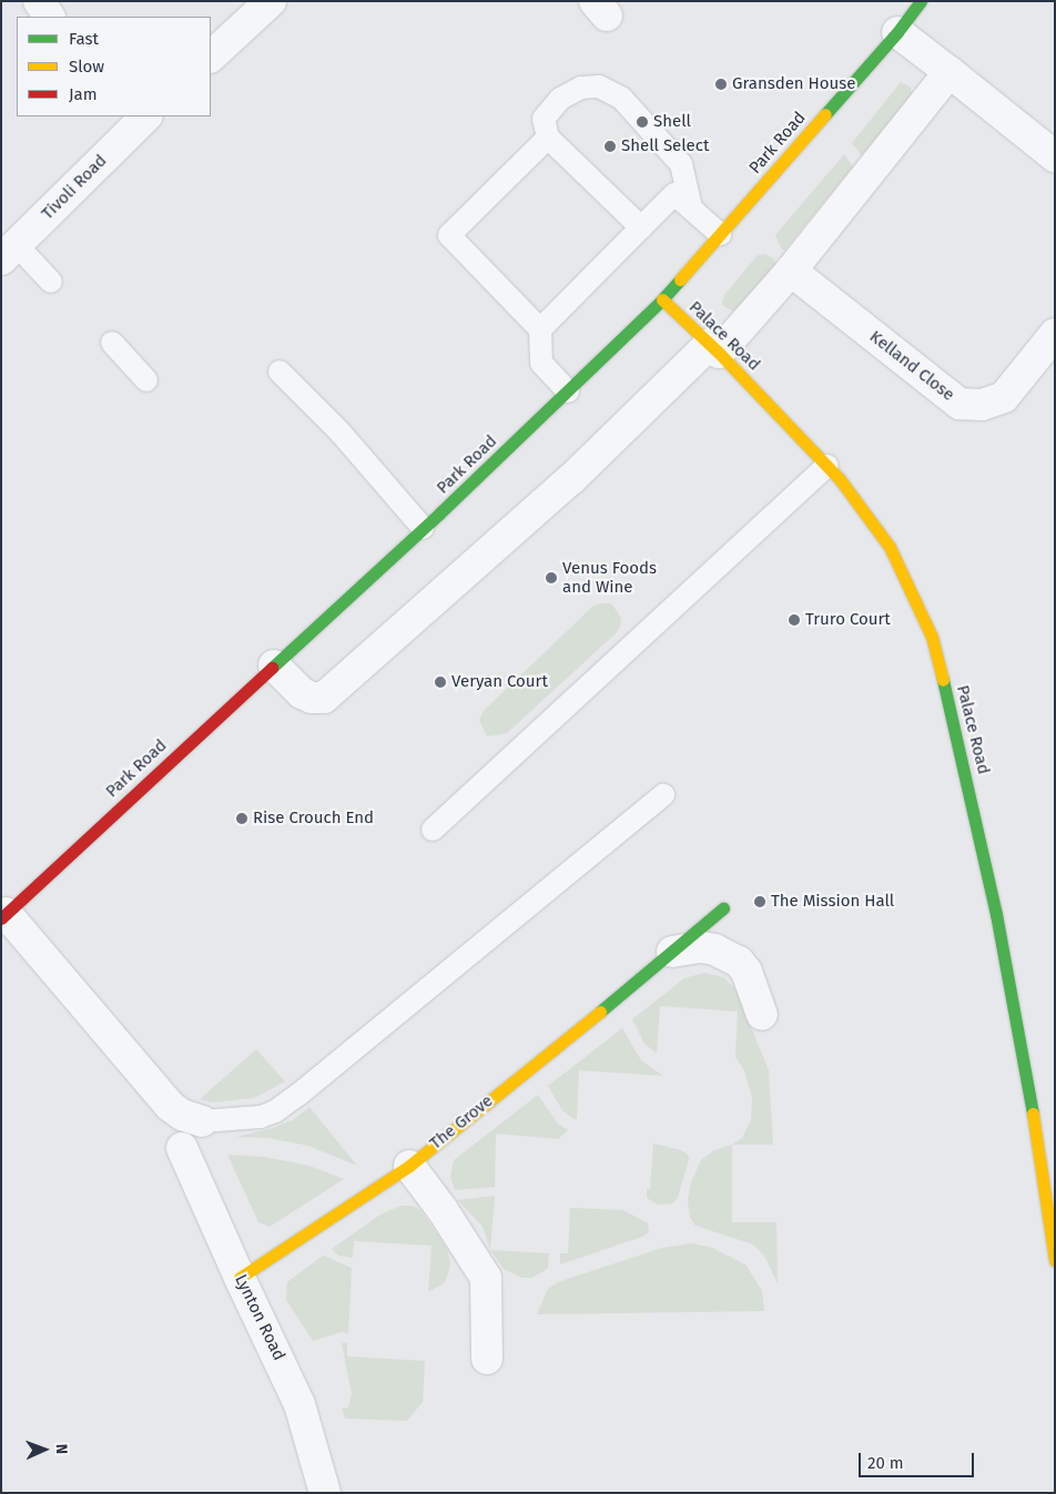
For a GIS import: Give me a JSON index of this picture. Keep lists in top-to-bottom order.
{
  "streets": {
    "street": [
      "Park Road",
      "Tivoli Road",
      "Palace Road",
      "Kelland Close",
      "The Grove",
      "Lynton Road"
    ]
  },
  "crossings": [
    ["Park Road", "Palace Road"],
    ["The Grove", "Lynton Road"]
  ],
  "places": [
    "Gransden House",
    "Shell",
    "Shell Select",
    "Venus Foods and Wine",
    "Truro Court",
    "Veryan Court",
    "Rise Crouch End",
    "The Mission Hall"
  ],
  "legend": ["Fast", "Slow", "Jam"],
  "scale_bar": "20 m",
  "north": "right"
}
